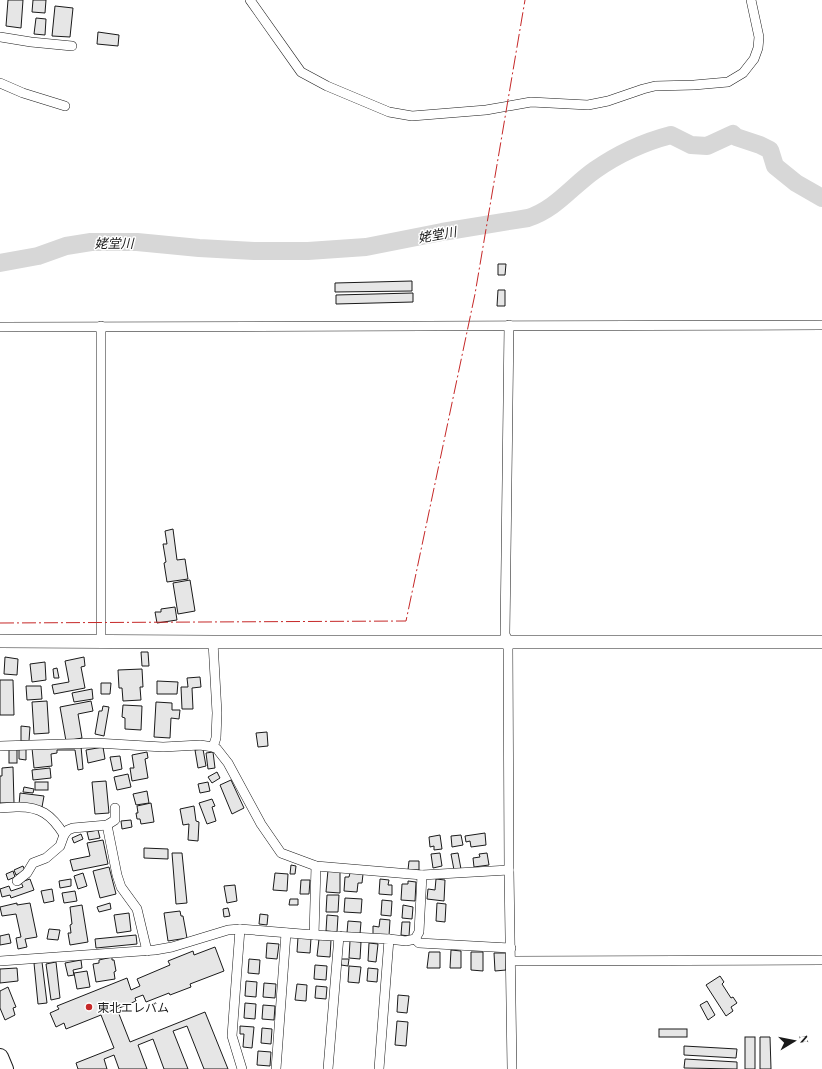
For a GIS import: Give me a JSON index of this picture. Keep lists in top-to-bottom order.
{
  "water": ["姥堂川"],
  "places": ["東北エレバム"],
  "north": "right"
}
